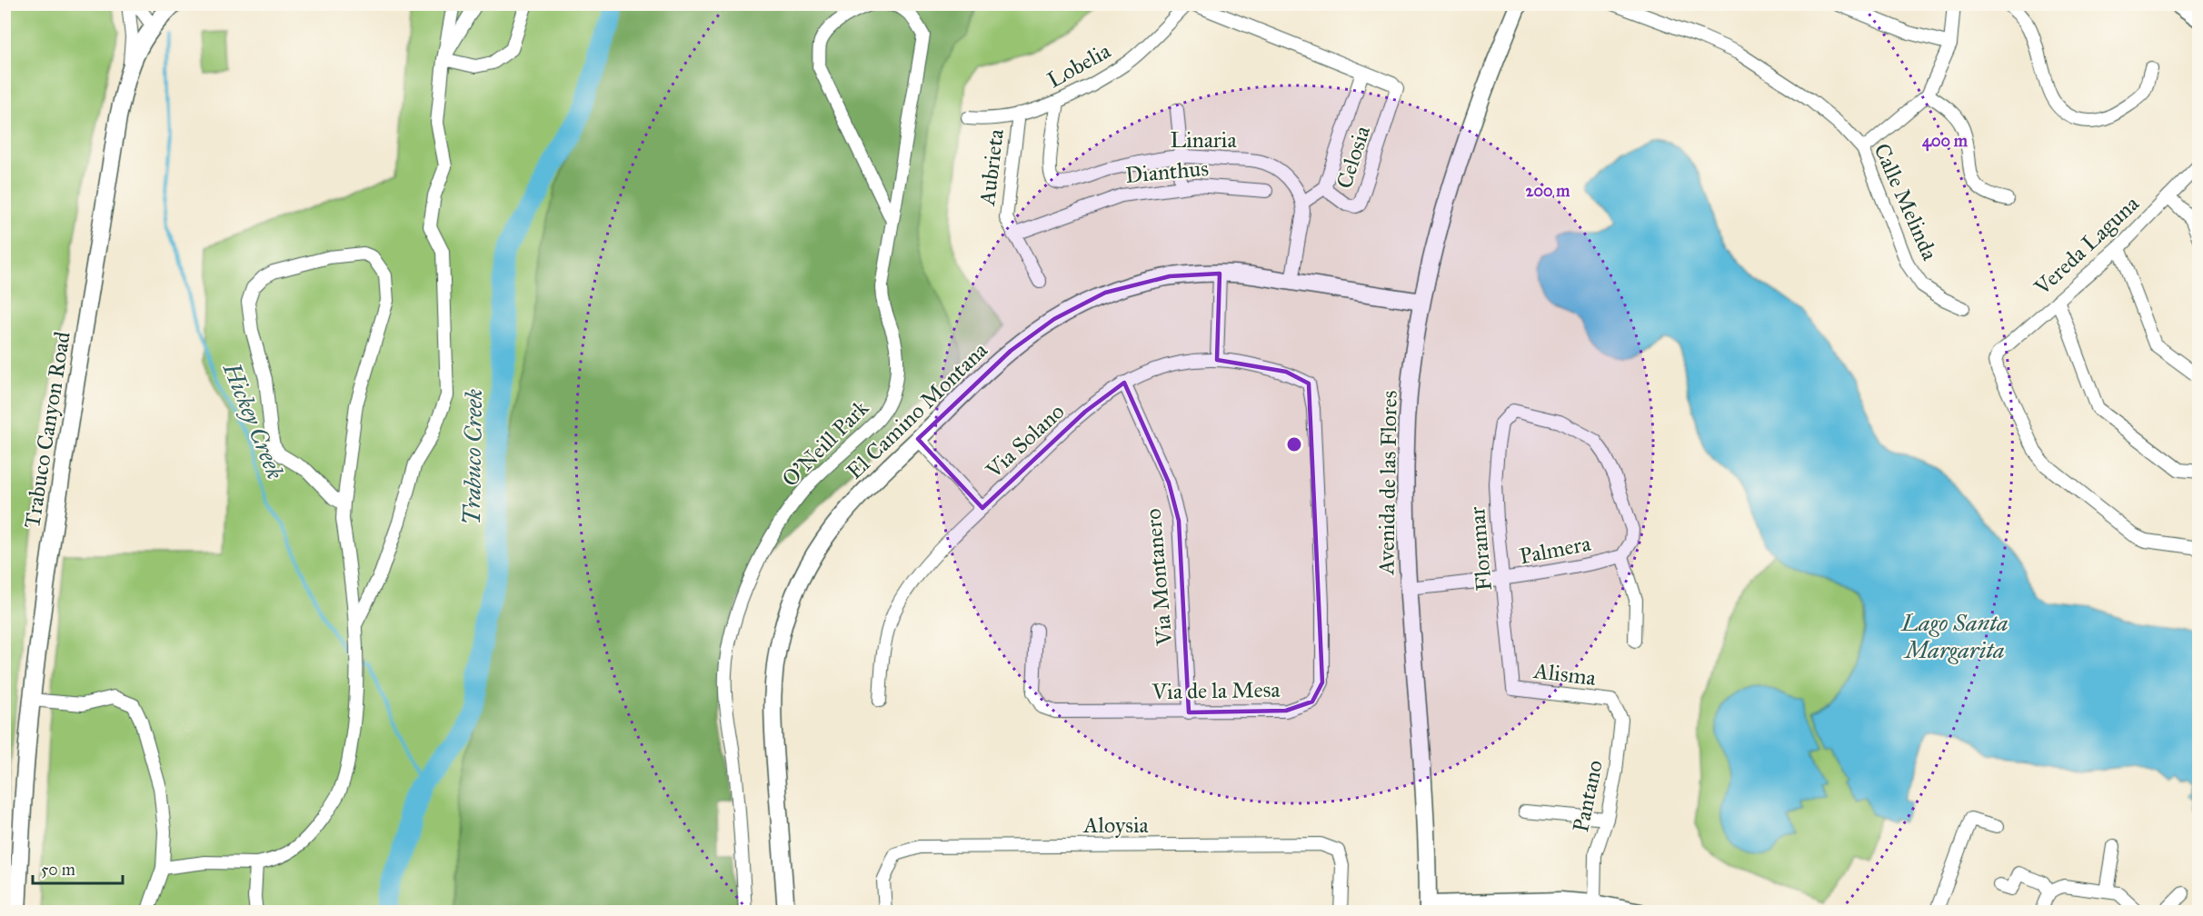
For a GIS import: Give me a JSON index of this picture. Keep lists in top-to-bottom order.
{
  "streets": {
    "main road": ["El Camino Montana", "Trabuco Canyon Road", "Avenida de las Flores"],
    "street": [
      "Lobelia",
      "Linaria",
      "Celosia",
      "Aubrieta",
      "Dianthus",
      "Calle Melinda",
      "Vereda Laguna",
      "Via Solano",
      "O'Neill Park",
      "Floramar",
      "Palmera",
      "Via Montanero",
      "Alisma",
      "Via de la Mesa",
      "Pantano",
      "Aloysia"
    ]
  },
  "crossings": [
    ["Lobelia", "Linaria"],
    ["Lobelia", "Aubrieta"],
    ["Linaria", "Celosia"],
    ["Aubrieta", "Dianthus"],
    ["El Camino Montana", "Avenida de las Flores"],
    ["Via Solano", "Via Montanero"],
    ["Via Solano", "Via de la Mesa"],
    ["Avenida de las Flores", "Palmera"],
    ["Floramar", "Palmera"],
    ["Floramar", "Alisma"],
    ["Via Montanero", "Via de la Mesa"],
    ["Alisma", "Pantano"]
  ],
  "water": ["Hickey Creek", "Trabuco Creek", "Lago Santa Margarita"],
  "scale_bar": "50 m",
  "rings": ["400 m", "200 m"]
}
